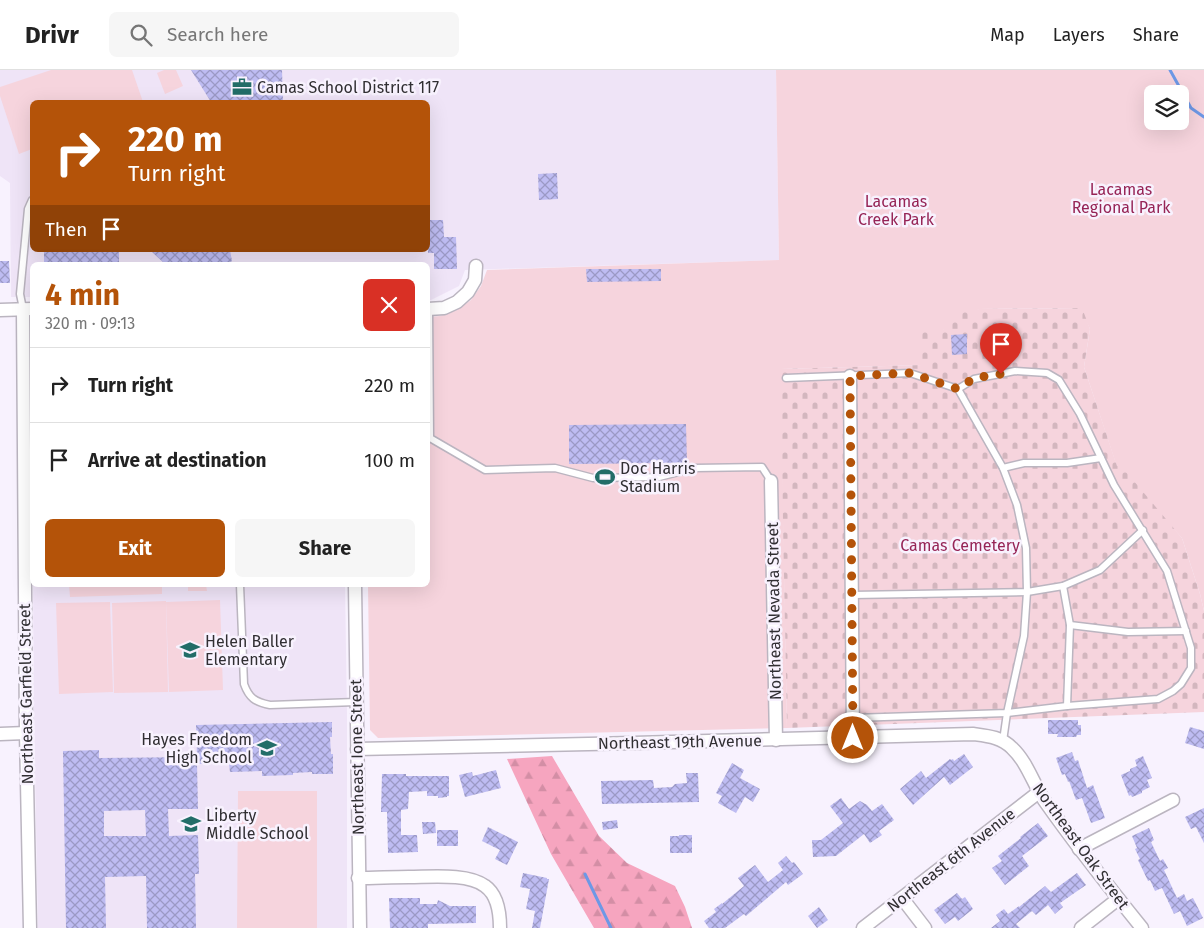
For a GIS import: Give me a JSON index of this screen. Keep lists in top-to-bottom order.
{
  "streets": {
    "street": [
      "Northeast Nevada Street",
      "Northeast Garfield Street",
      "Northeast 19th Avenue",
      "Northeast Ione Street",
      "Northeast Oak Street",
      "Northeast 6th Avenue"
    ]
  },
  "crossings": [
    ["Northeast Nevada Street", "Northeast 19th Avenue"],
    ["Northeast 19th Avenue", "Northeast Ione Street"],
    ["Northeast 19th Avenue", "Northeast Oak Street"],
    ["Northeast Oak Street", "Northeast 6th Avenue"]
  ],
  "parks": ["Lacamas Regional Park", "Lacamas Creek Park", "Camas Cemetery"],
  "places": {
    "office": ["Camas School District 117"],
    "sports": ["Doc Harris Stadium"],
    "school or university": ["Helen Baller Elementary", "Hayes Freedom High School", "Liberty Middle School"]
  },
  "page": {
    "header": "Drivr",
    "search": "Search here",
    "nav": ["Map", "Layers", "Share"],
    "turn": ["220 m", "Turn right"],
    "then": "Then",
    "heading": ["4 min", "320 m · 09:13"],
    "list": [
      {
        "name": "Turn right",
        "value": "220 m"
      },
      {
        "name": "Arrive at destination",
        "value": "100 m"
      }
    ],
    "buttons": ["Exit", "Share"]
  }
}
